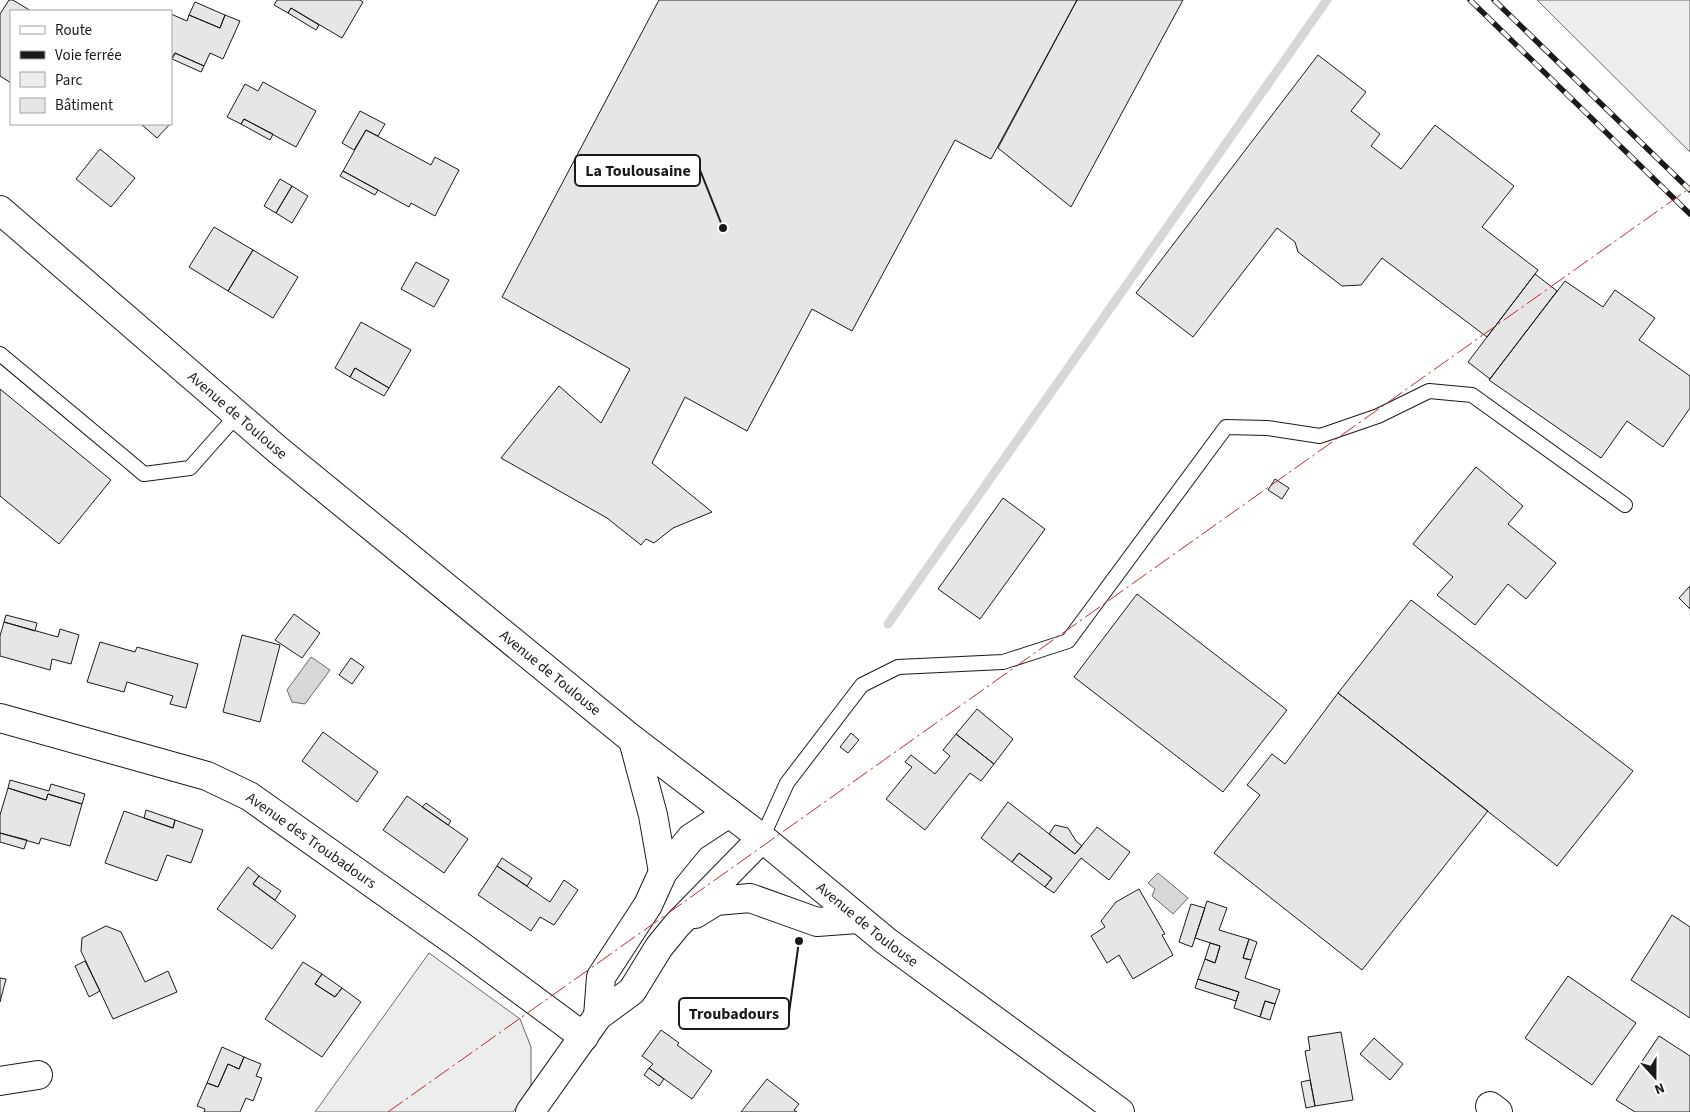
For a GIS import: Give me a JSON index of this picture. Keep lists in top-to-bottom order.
{
  "streets": {
    "street": ["Avenue de Toulouse", "Avenue des Troubadours"]
  },
  "places": ["La Toulousaine", "Troubadours"],
  "legend": [
    "Route",
    "Voie ferrée",
    "Parc",
    "Bâtiment"
  ],
  "north": "bottom"
}
